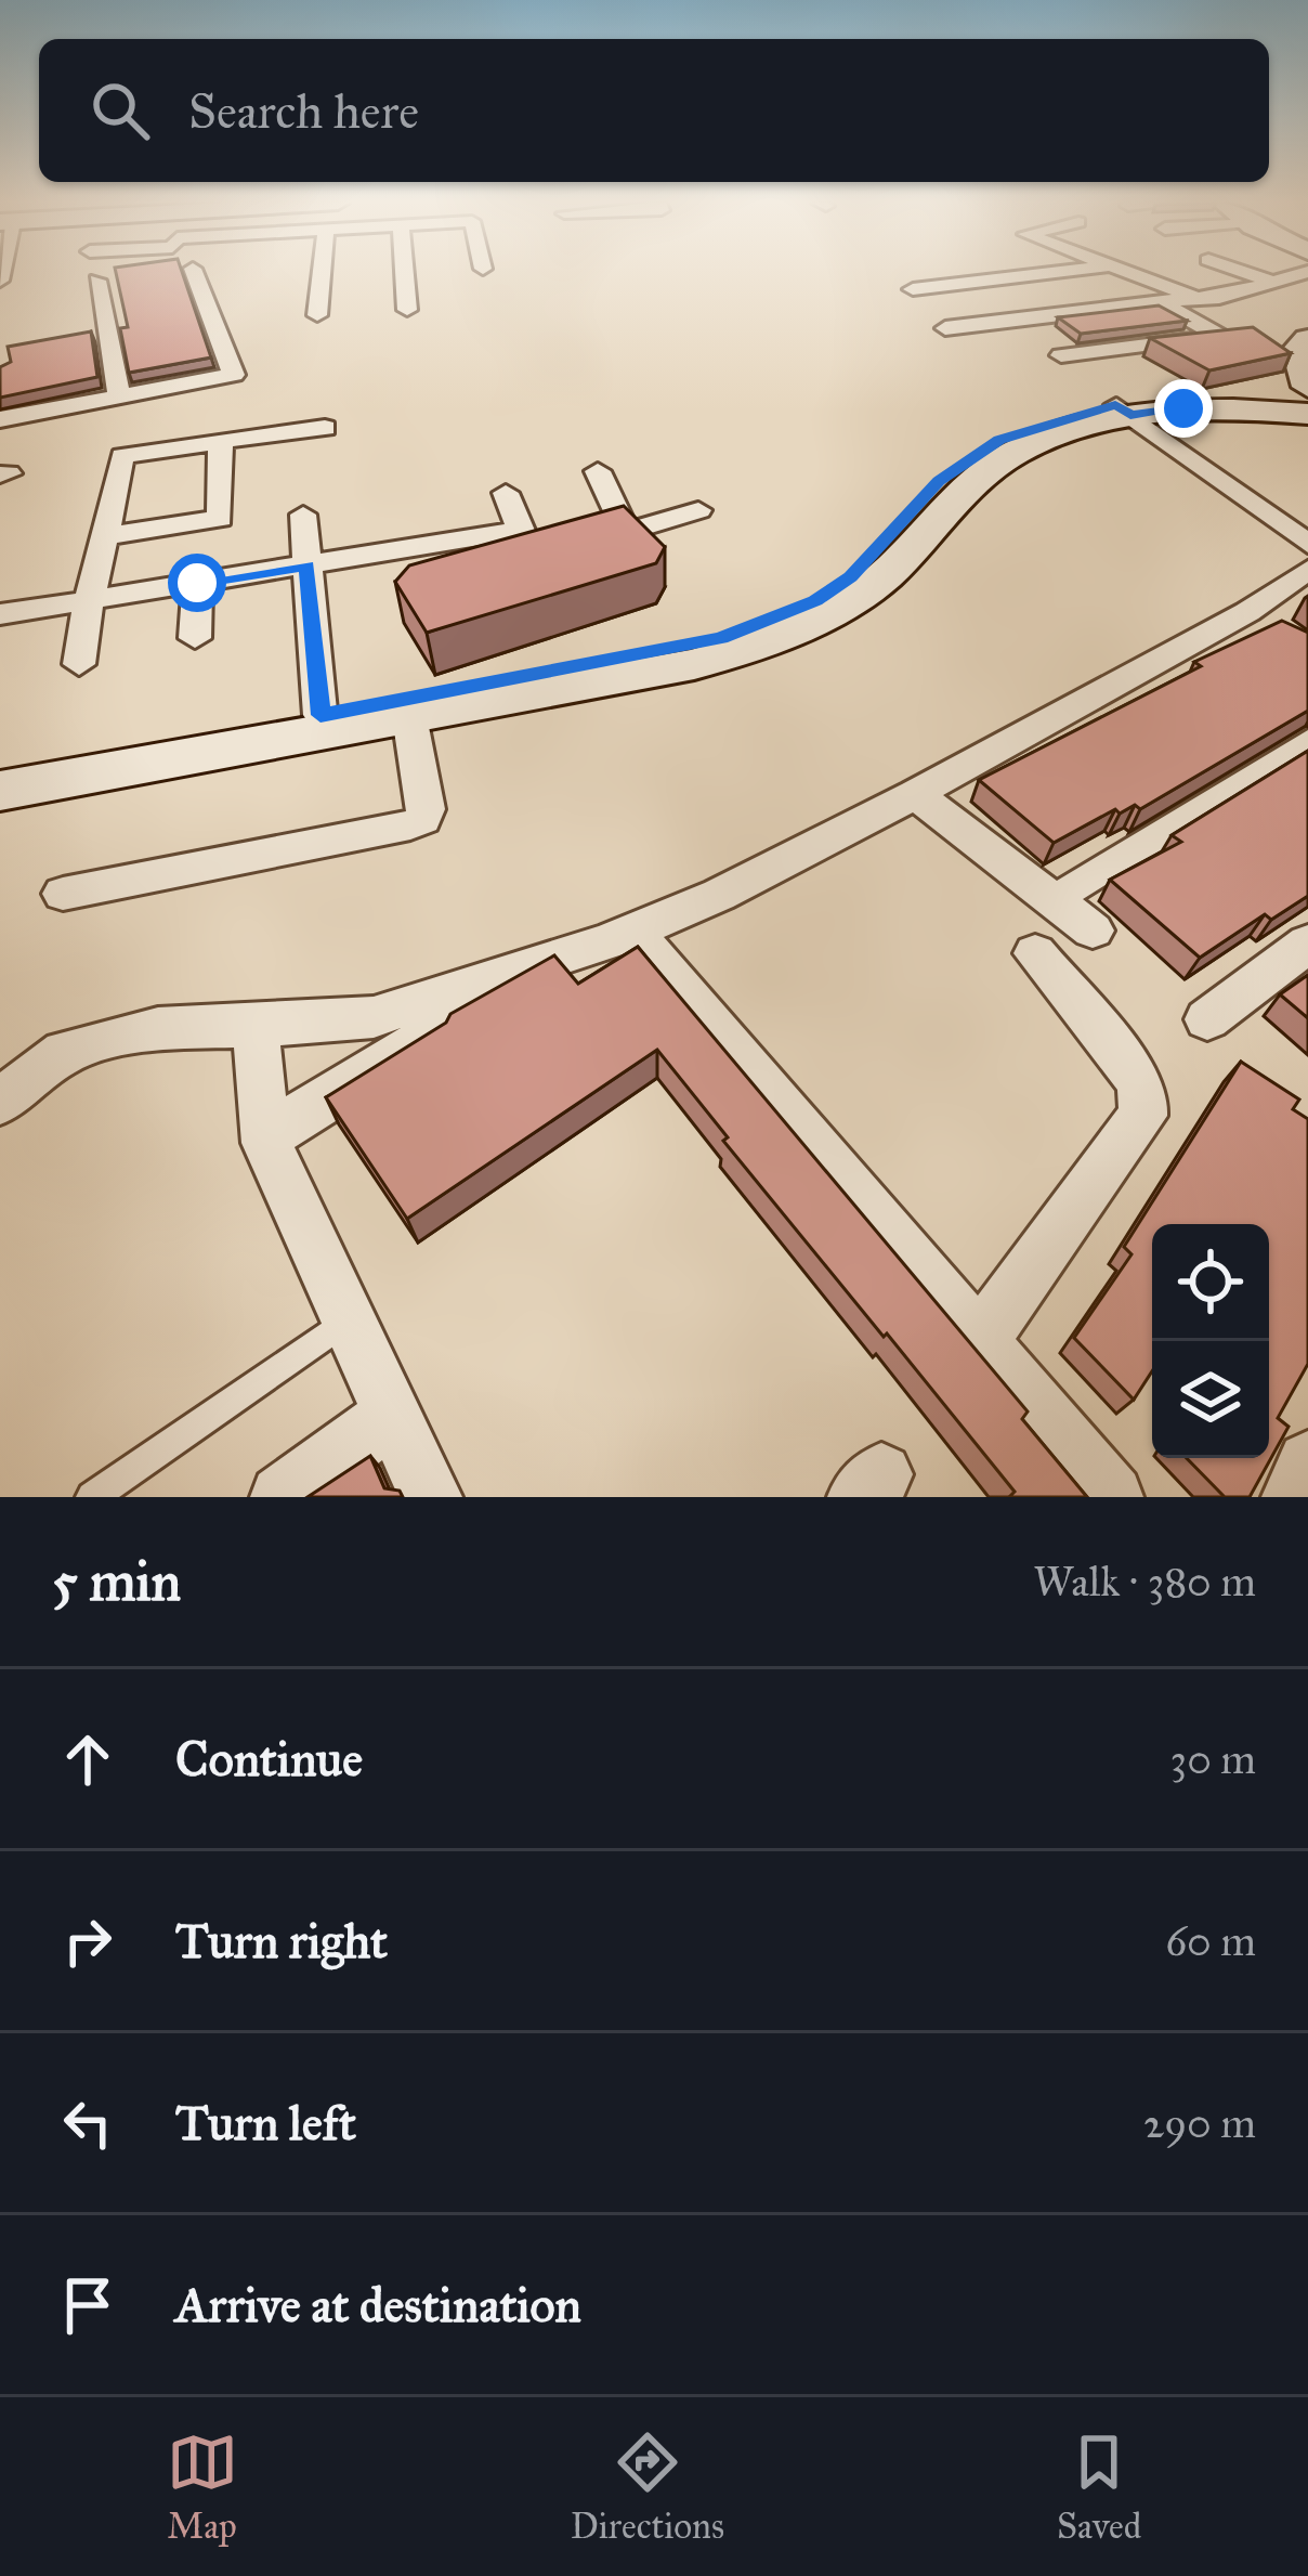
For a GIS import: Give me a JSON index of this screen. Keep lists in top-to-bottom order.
{
  "page": {
    "search": "Search here",
    "heading": ["5 min", "Walk · 380 m"],
    "list": [
      ["Continue", "30 m"],
      ["Turn right", "60 m"],
      ["Turn left", "290 m"],
      "Arrive at destination"
    ],
    "nav": ["Map", "Directions", "Saved"]
  }
}
